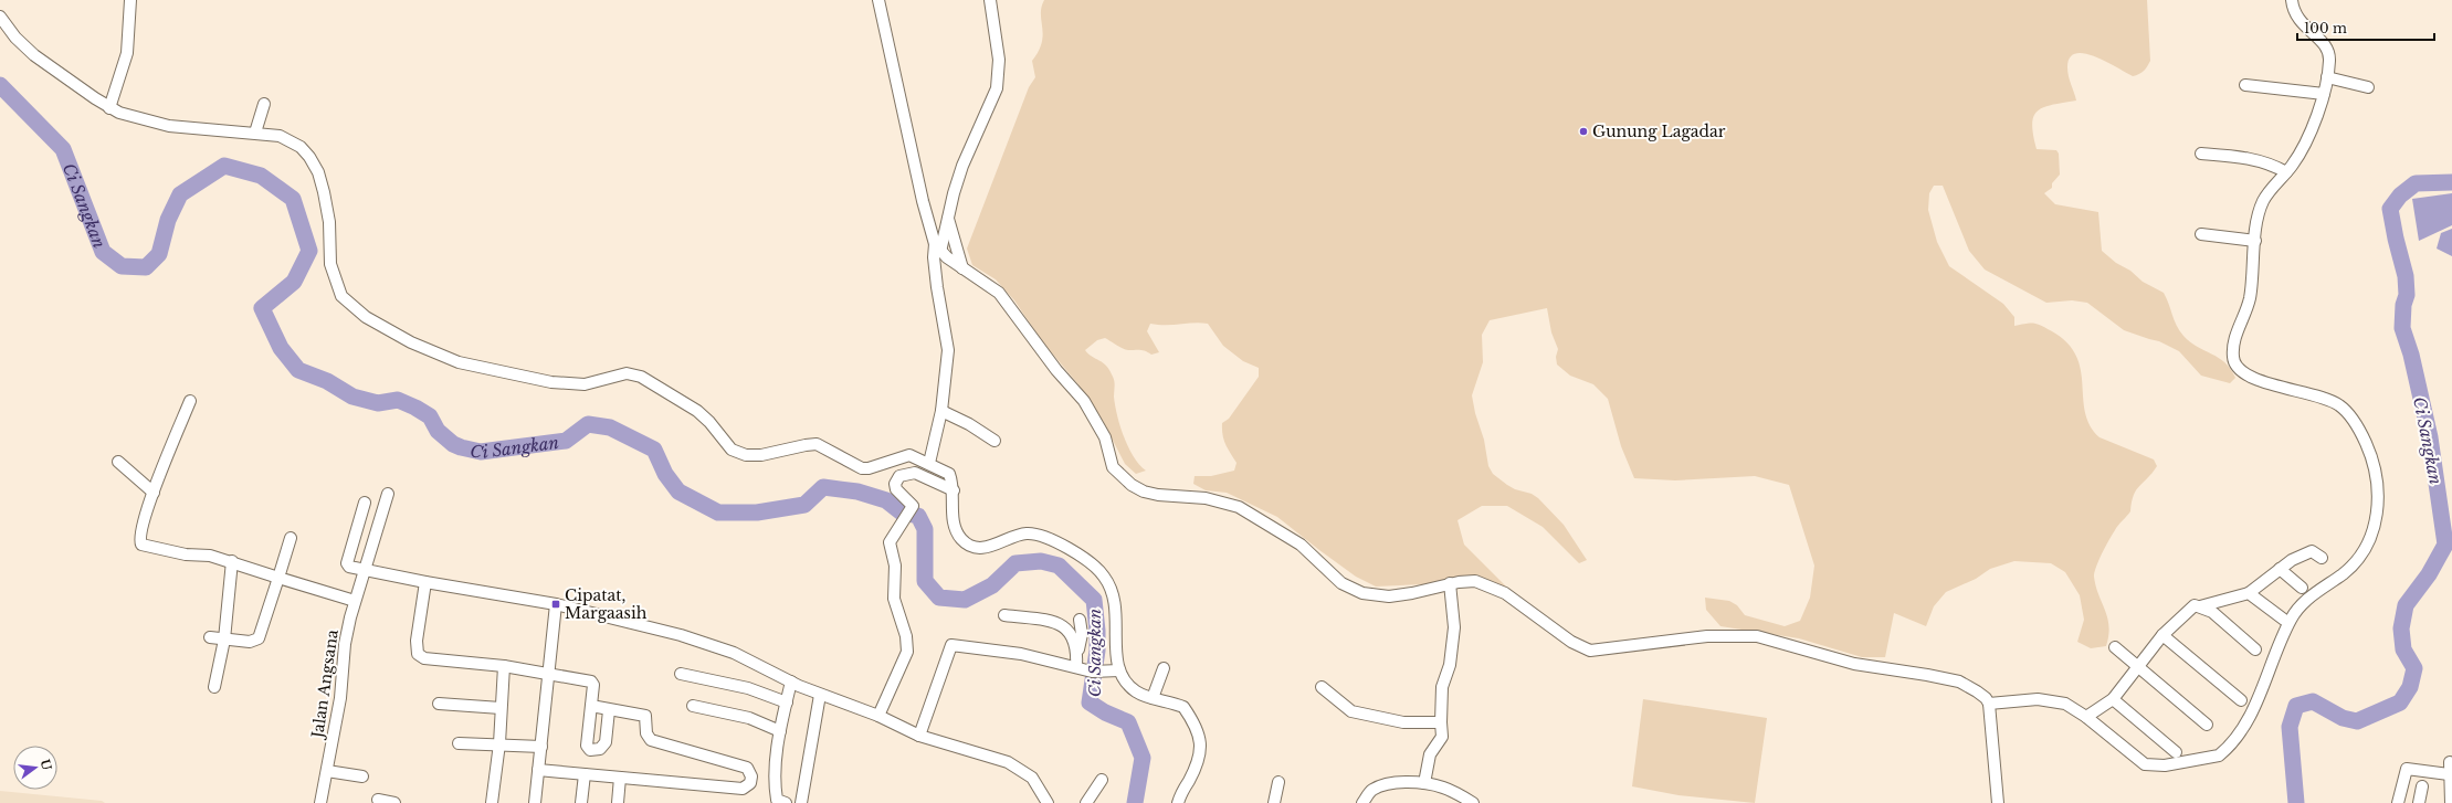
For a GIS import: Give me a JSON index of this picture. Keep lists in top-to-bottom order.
{
  "streets": {
    "street": ["Jalan Angsana"]
  },
  "water": ["Ci Sangkan"],
  "places": {
    "other": ["Gunung Lagadar"],
    "transit": ["Cipatat, Margaasih"]
  },
  "scale_bar": "100 m",
  "north": "right"
}
